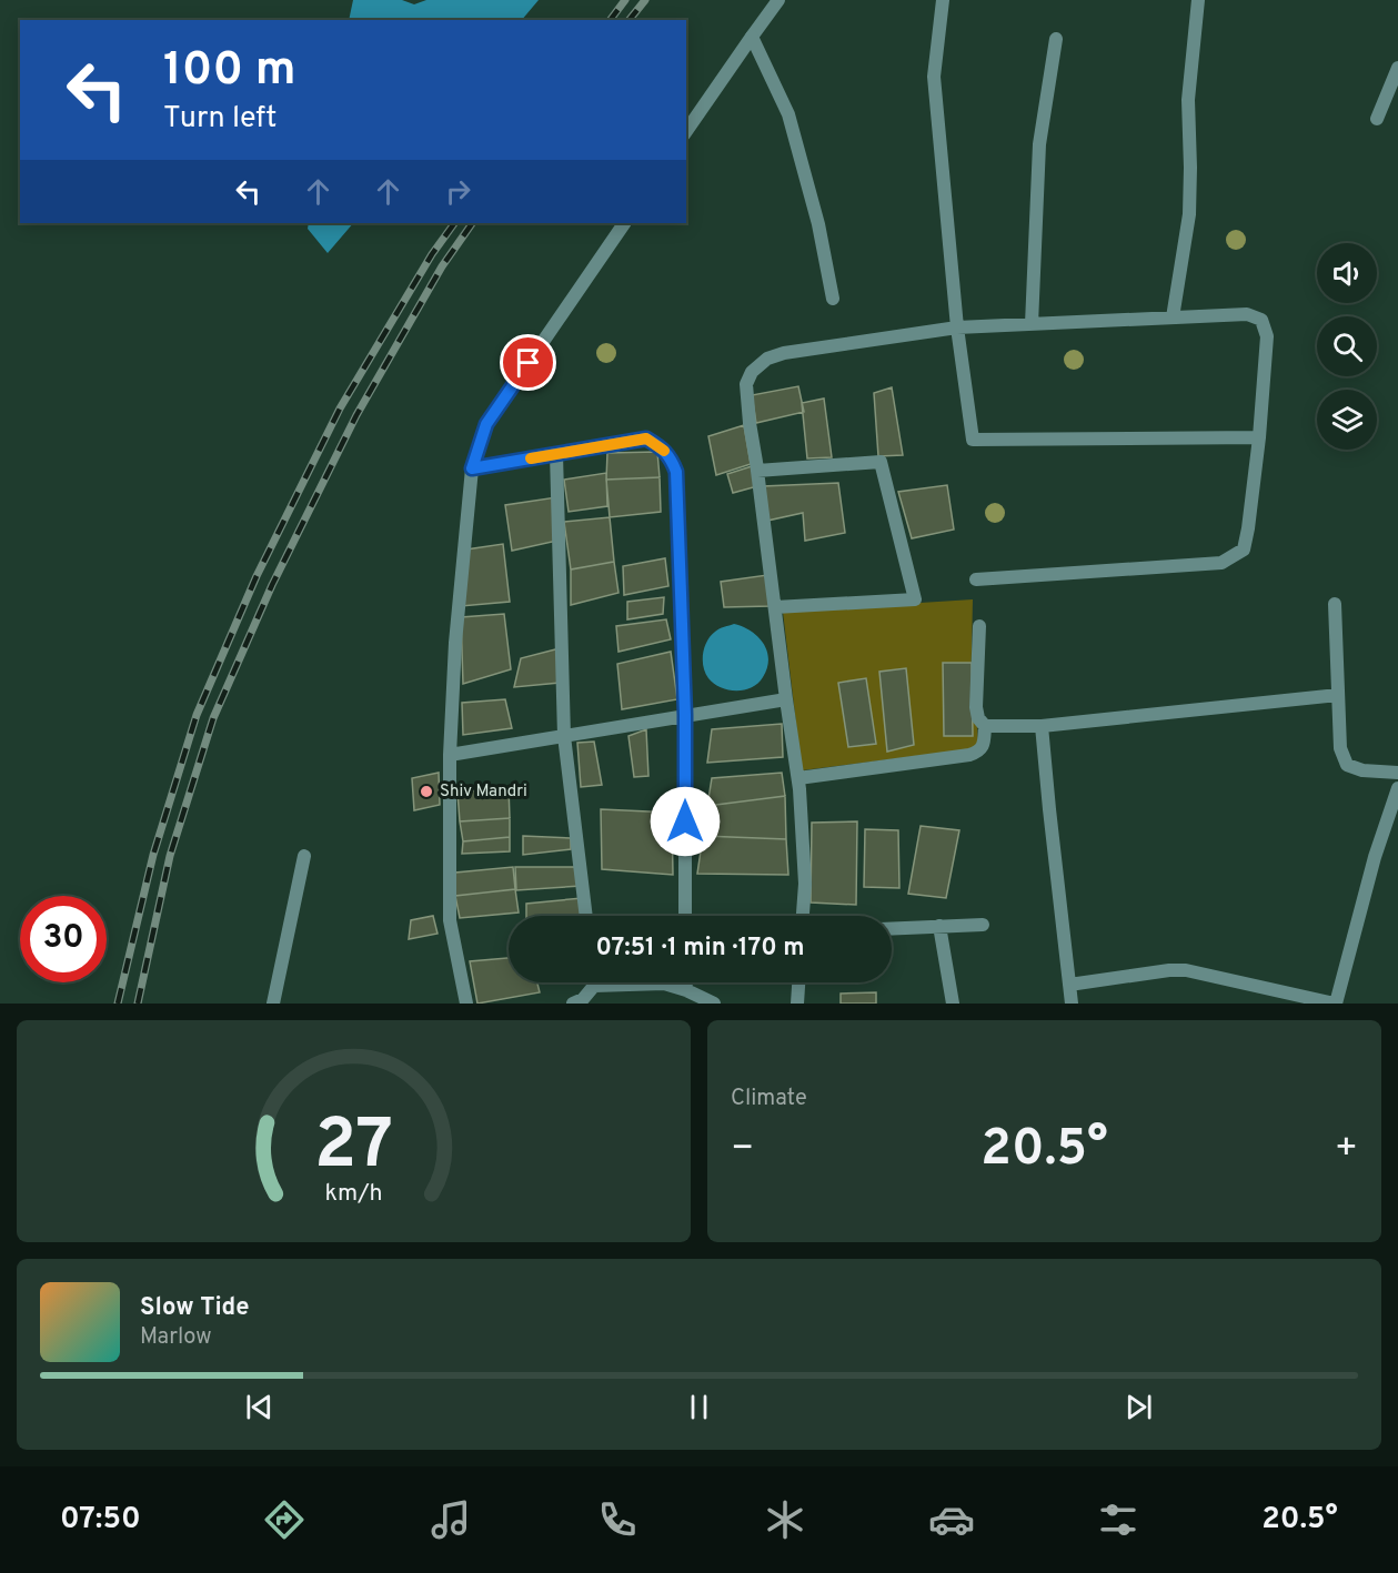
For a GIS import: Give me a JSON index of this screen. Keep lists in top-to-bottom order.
{
  "places": ["Shiv Mandri"],
  "page": {
    "turn": ["100 m", "Turn left"],
    "limit": "30",
    "trip": "07:51 · 1 min · 170 m",
    "tile": "Climate",
    "heat": ["−", "20.5°", "+"],
    "song": ["Slow Tide", "Marlow"],
    "tabs": ["07:50", "20.5°"],
    "gauge": ["27", "km/h"]
  }
}
